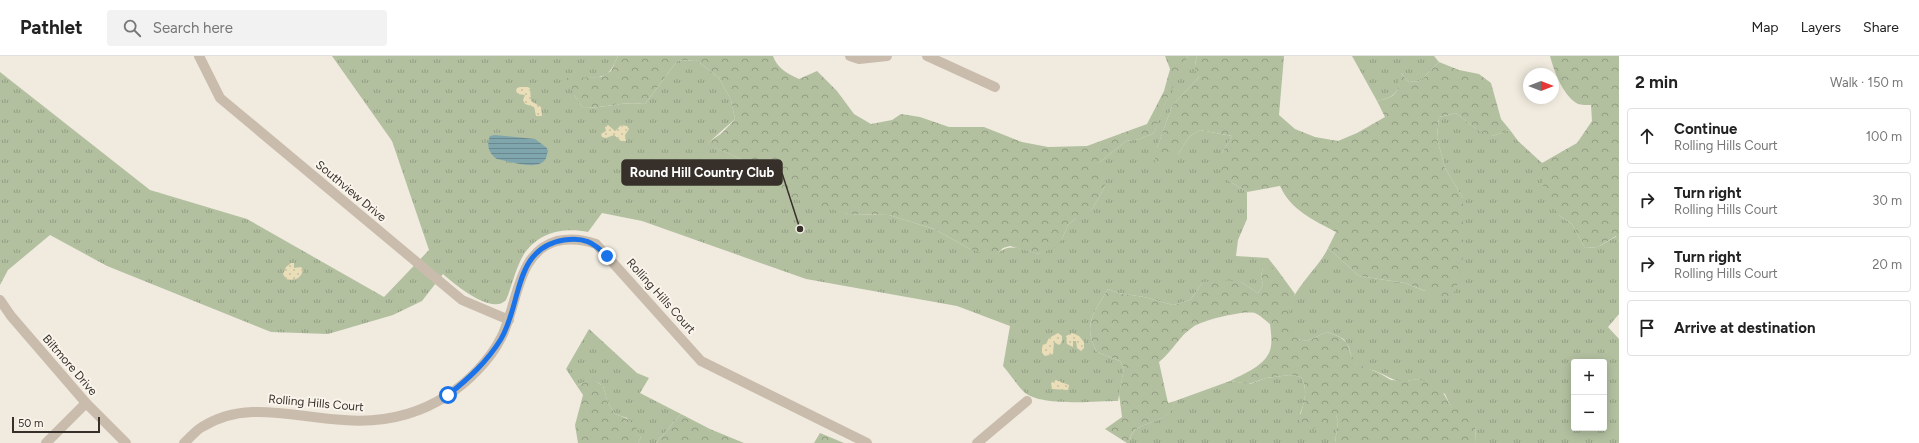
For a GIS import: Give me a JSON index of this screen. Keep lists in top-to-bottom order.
{
  "streets": {
    "street": ["Southview Drive", "Rolling Hills Court", "Biltmore Drive"]
  },
  "crossings": [
    ["Southview Drive", "Rolling Hills Court"]
  ],
  "places": ["Round Hill Country Club"],
  "scale_bar": "50 m",
  "north": "right",
  "page": {
    "header": "Pathlet",
    "search": "Search here",
    "nav": ["Map", "Layers", "Share"],
    "heading": ["2 min", "Walk · 150 m"],
    "list": [
      ["Continue", "Rolling Hills Court", "100 m"],
      ["Turn right", "Rolling Hills Court", "30 m"],
      ["Turn right", "Rolling Hills Court", "20 m"],
      "Arrive at destination"
    ],
    "map_buttons": ["+", "−"],
    "scale": "50 m"
  }
}
